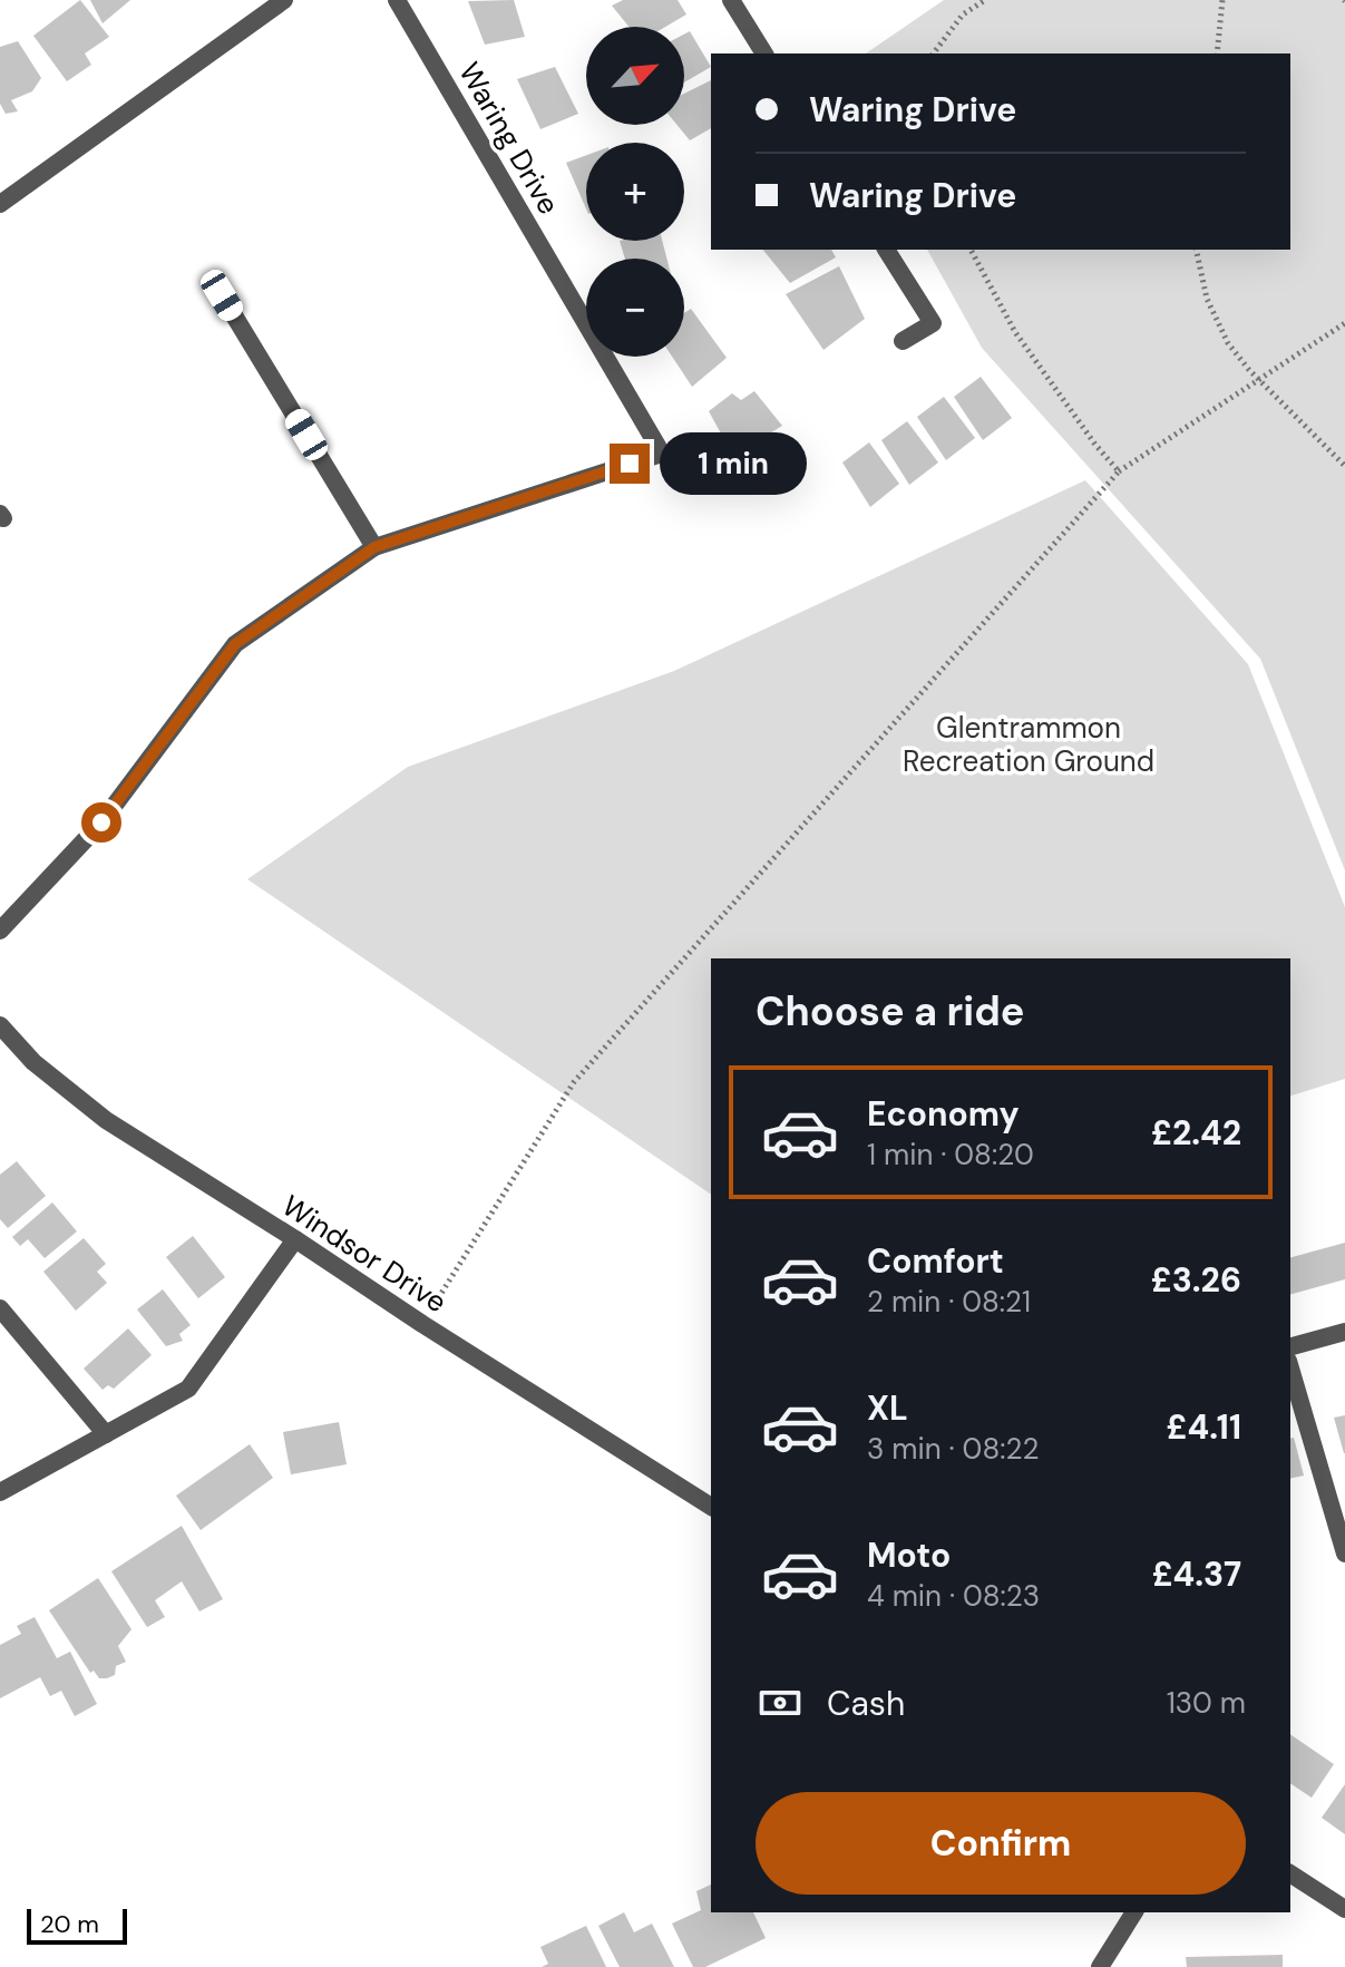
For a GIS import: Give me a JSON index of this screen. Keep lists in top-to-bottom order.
{
  "streets": {
    "street": ["Waring Drive", "Windsor Drive"]
  },
  "parks": ["Glentrammon Recreation Ground"],
  "scale_bar": "20 m",
  "north": "top right",
  "page": {
    "map_buttons": ["+", "−"],
    "banner": ["Waring Drive", "Waring Drive"],
    "bubble": "1 min",
    "heading": "Choose a ride",
    "list": [
      {
        "name": "Economy",
        "note": "1 min · 08:20",
        "value": "£2.42"
      },
      {
        "name": "Comfort",
        "note": "2 min · 08:21",
        "value": "£3.26"
      },
      {
        "name": "XL",
        "note": "3 min · 08:22",
        "value": "£4.11"
      },
      {
        "name": "Moto",
        "note": "4 min · 08:23",
        "value": "£4.37"
      }
    ],
    "pay": ["Cash", "130 m"],
    "buttons": "Confirm",
    "scale": "20 m"
  }
}
